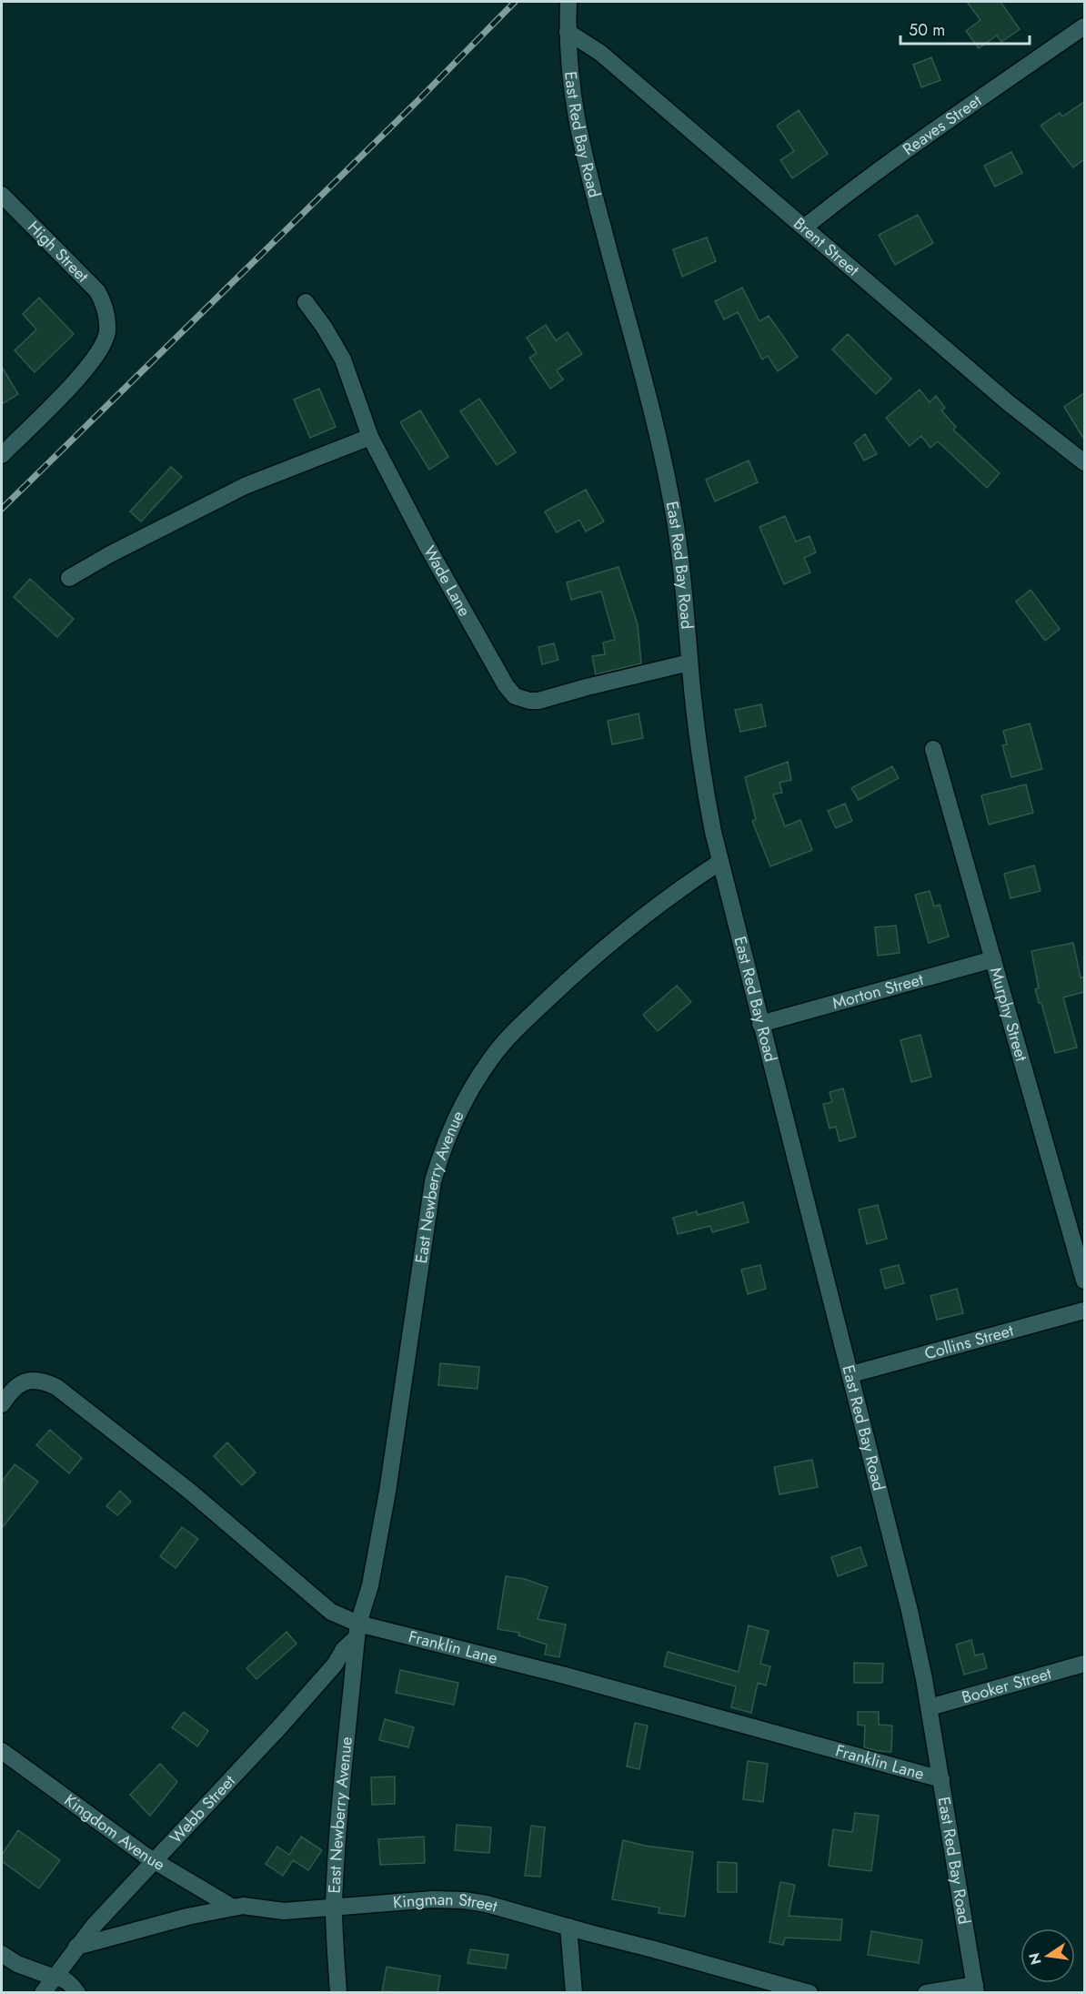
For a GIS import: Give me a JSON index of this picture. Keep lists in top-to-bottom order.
{
  "streets": {
    "street": [
      "Reaves Street",
      "East Red Bay Road",
      "Brent Street",
      "High Street",
      "Wade Lane",
      "Morton Street",
      "Murphy Street",
      "East Newberry Avenue",
      "Collins Street",
      "Franklin Lane",
      "Booker Street",
      "Webb Street",
      "Kingdom Avenue",
      "Kingman Street"
    ]
  },
  "crossings": [
    ["Reaves Street", "Brent Street"],
    ["East Red Bay Road", "Brent Street"],
    ["East Red Bay Road", "Wade Lane"],
    ["East Red Bay Road", "Morton Street"],
    ["East Red Bay Road", "East Newberry Avenue"],
    ["East Red Bay Road", "Collins Street"],
    ["East Red Bay Road", "Franklin Lane"],
    ["East Red Bay Road", "Booker Street"],
    ["Morton Street", "Murphy Street"],
    ["East Newberry Avenue", "Franklin Lane"],
    ["East Newberry Avenue", "Webb Street"],
    ["East Newberry Avenue", "Kingman Street"],
    ["Franklin Lane", "Webb Street"],
    ["Webb Street", "Kingdom Avenue"],
    ["Webb Street", "Kingman Street"],
    ["Kingdom Avenue", "Kingman Street"]
  ],
  "scale_bar": "50 m",
  "north": "left"
}
